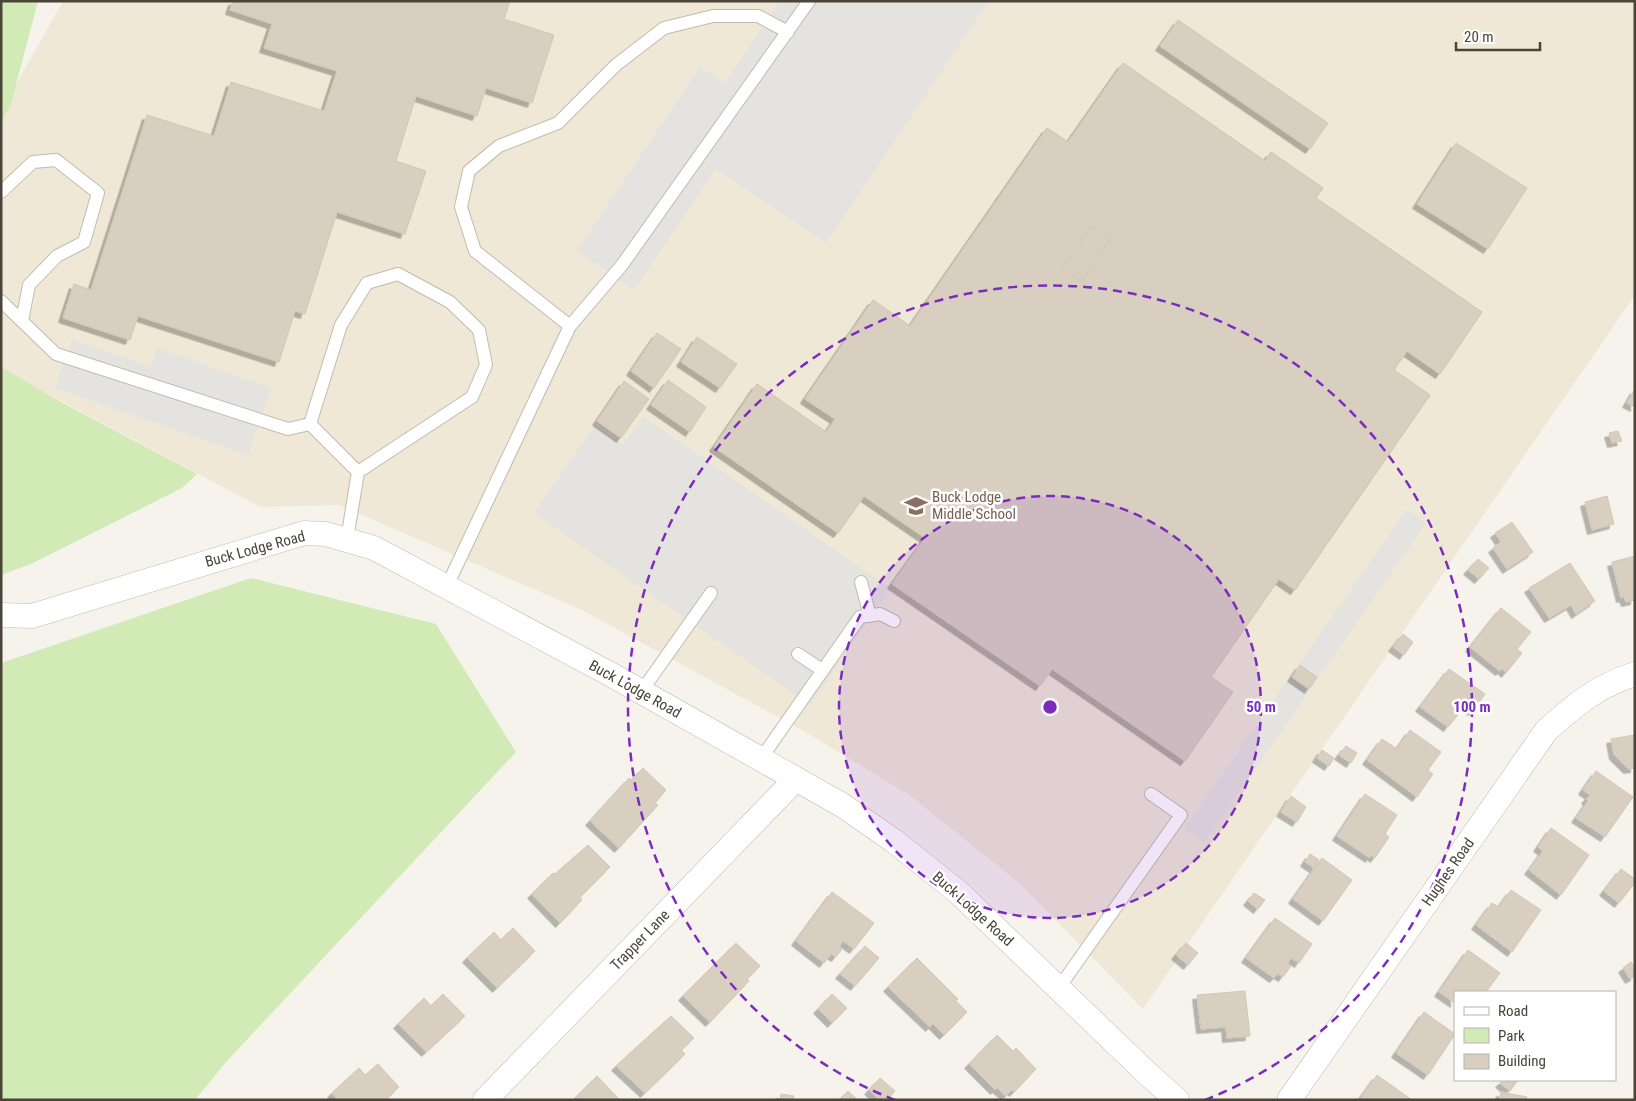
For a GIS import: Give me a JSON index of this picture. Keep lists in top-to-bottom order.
{
  "streets": {
    "street": ["Buck Lodge Road", "Hughes Road", "Trapper Lane"]
  },
  "crossings": [
    ["Buck Lodge Road", "Trapper Lane"]
  ],
  "places": {
    "school or university": ["Buck Lodge Middle School"]
  },
  "legend": ["Road", "Park", "Building"],
  "scale_bar": "20 m",
  "rings": ["50 m", "100 m"]
}
